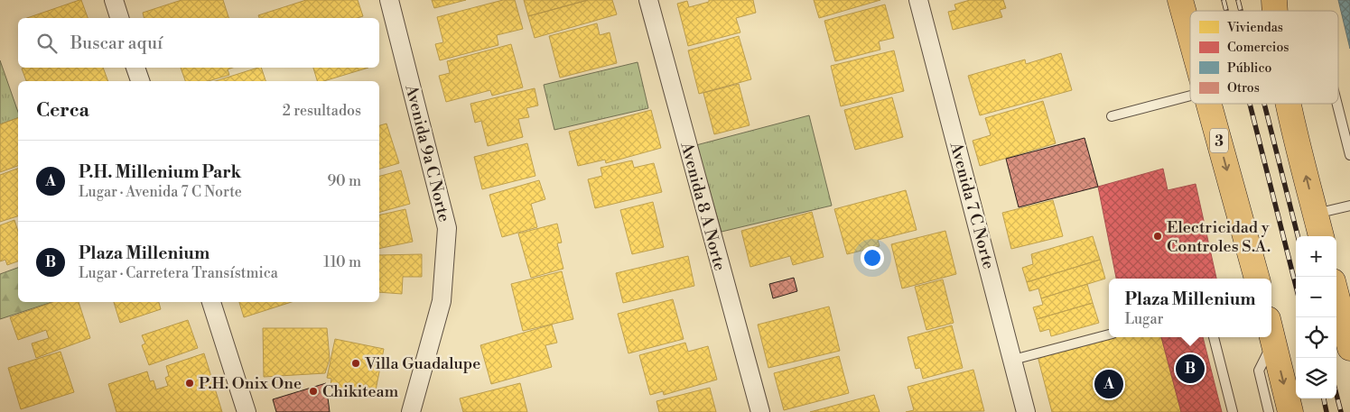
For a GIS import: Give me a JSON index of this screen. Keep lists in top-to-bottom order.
{
  "streets": {
    "main road": ["3"],
    "street": ["Avenida 9a C Norte", "Avenida 7 C Norte", "Avenida 8 A Norte"]
  },
  "places": [
    "Electricidad y Controles S.A.",
    "Villa Guadalupe",
    "P.H. Onix One",
    "Chikiteam"
  ],
  "legend": [
    "Viviendas",
    "Comercios",
    "Público",
    "Otros"
  ],
  "page": {
    "search": "Buscar aquí",
    "heading": ["Cerca", "2 resultados"],
    "list": [
      {
        "mark": "A",
        "name": "P.H. Millenium Park",
        "note": "Lugar · Avenida 7 C Norte",
        "value": "90 m"
      },
      {
        "mark": "B",
        "name": "Plaza Millenium",
        "note": "Lugar · Carretera Transístmica",
        "value": "110 m"
      }
    ],
    "map_buttons": ["+", "−"],
    "popup": ["Plaza Millenium", "Lugar"],
    "pins": ["B", "A"]
  }
}
